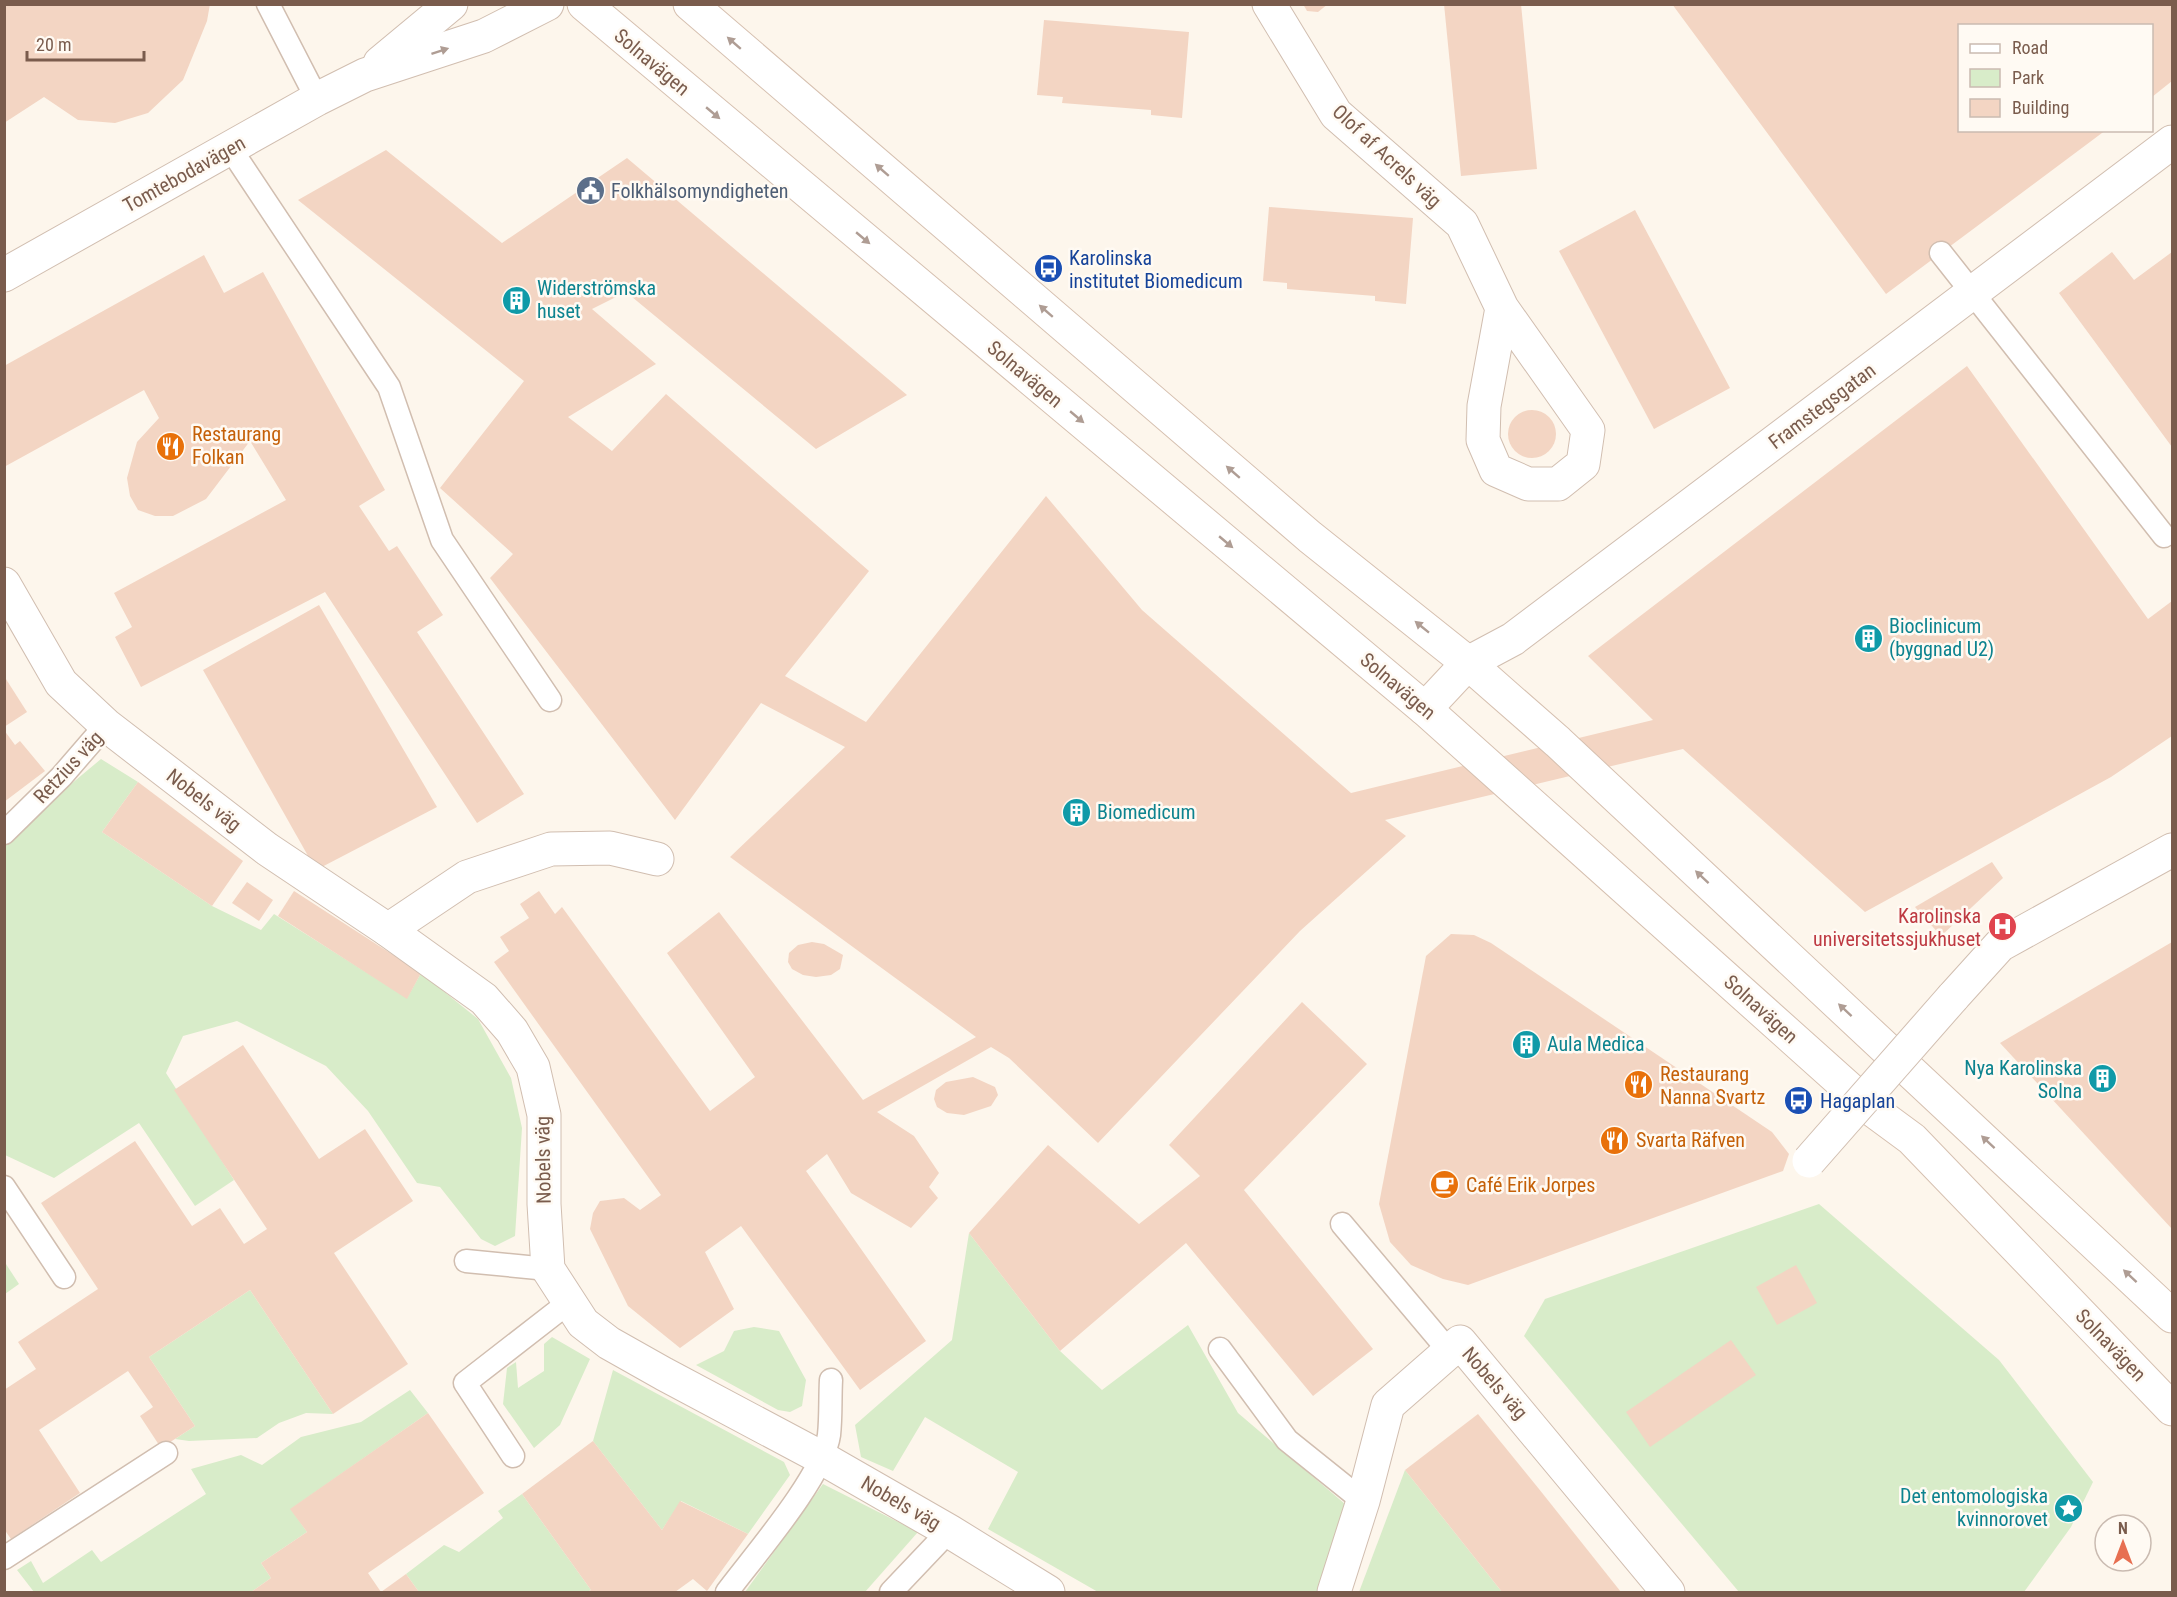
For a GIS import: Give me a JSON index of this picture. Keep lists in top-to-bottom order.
{
  "streets": {
    "street": [
      "Solnavägen",
      "Olof af Acrels väg",
      "Tomtebodavägen",
      "Framstegsgatan",
      "Nobels väg"
    ],
    "lane": ["Retzius väg"]
  },
  "crossings": [
    ["Solnavägen", "Framstegsgatan"],
    ["Retzius väg", "Nobels väg"]
  ],
  "places": {
    "public building": ["Folkhälsomyndigheten"],
    "bus stop": ["Karolinska institutet Biomedicum", "Hagaplan"],
    "building": [
      "Widerströmska huset",
      "Bioclinicum (byggnad U2)",
      "Biomedicum",
      "Aula Medica",
      "Nya Karolinska Solna"
    ],
    "restaurant": ["Restaurang Folkan", "Restaurang Nanna Svartz", "Svarta Räfven"],
    "hospital": ["Karolinska universitetssjukhuset"],
    "cafe": ["Café Erik Jorpes"],
    "place": ["Det entomologiska kvinnorovet"]
  },
  "legend": ["Road", "Park", "Building"],
  "scale_bar": "20 m",
  "north": "top"
}
